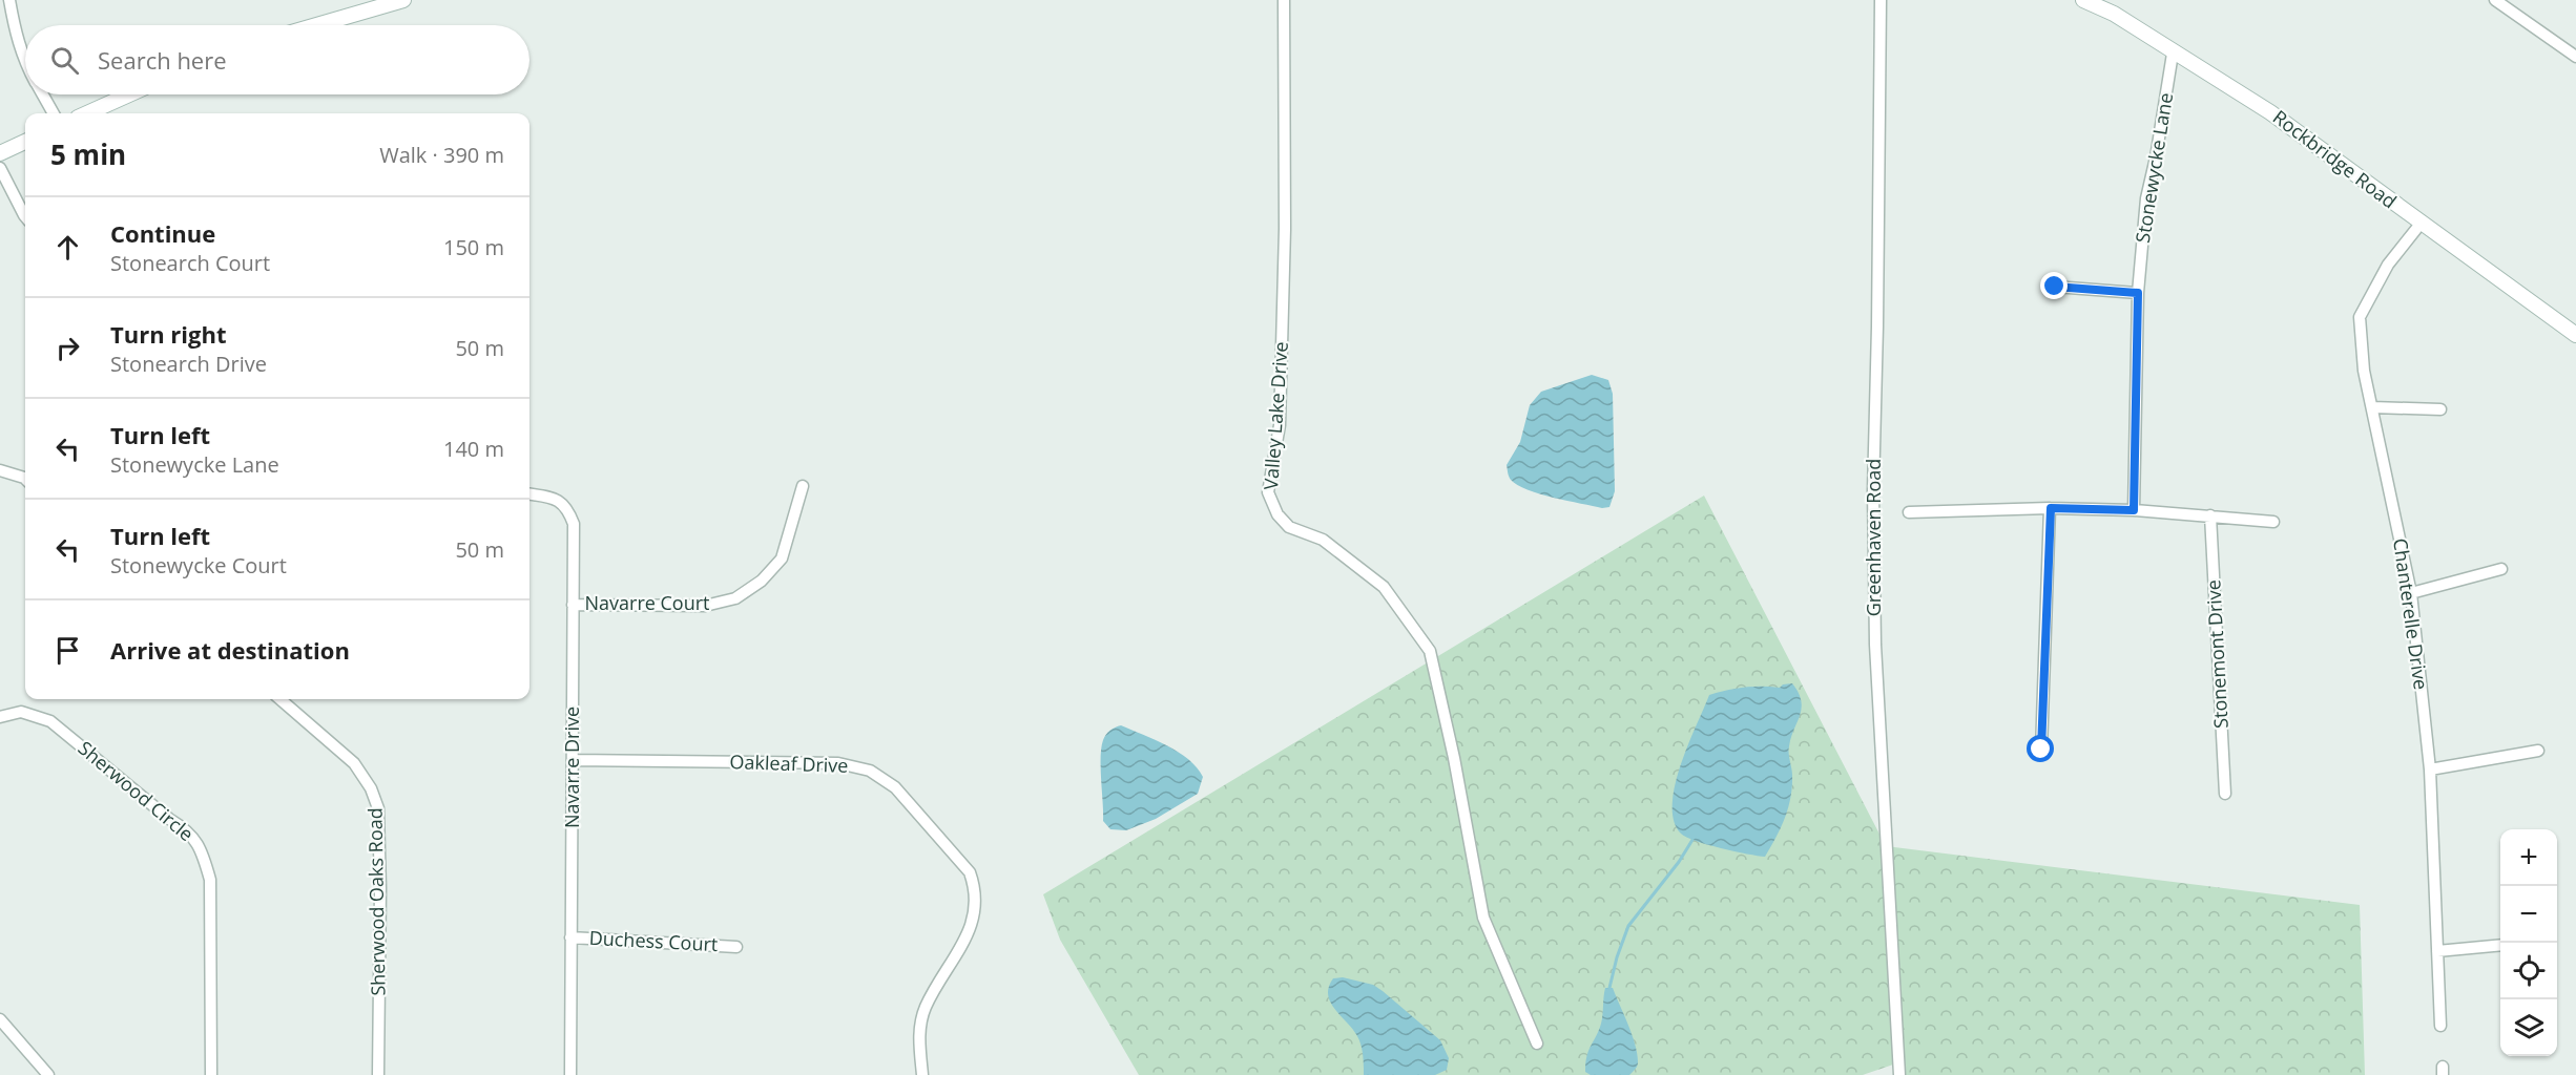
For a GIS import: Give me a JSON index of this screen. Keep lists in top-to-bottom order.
{
  "streets": {
    "main road": ["Rockbridge Road"],
    "street": [
      "Stonewycke Lane",
      "Valley Lake Drive",
      "Greenhaven Road",
      "Navarre Court",
      "Chanterelle Drive",
      "Stonemont Drive",
      "Oakleaf Drive",
      "Navarre Drive",
      "Sherwood Circle",
      "Sherwood Oaks Road",
      "Duchess Court"
    ]
  },
  "crossings": [
    ["Rockbridge Road", "Stonewycke Lane"],
    ["Rockbridge Road", "Chanterelle Drive"],
    ["Navarre Court", "Navarre Drive"],
    ["Oakleaf Drive", "Navarre Drive"],
    ["Navarre Drive", "Duchess Court"]
  ],
  "page": {
    "search": "Search here",
    "heading": ["5 min", "Walk · 390 m"],
    "list": [
      ["Continue", "Stonearch Court", "150 m"],
      ["Turn right", "Stonearch Drive", "50 m"],
      ["Turn left", "Stonewycke Lane", "140 m"],
      ["Turn left", "Stonewycke Court", "50 m"],
      "Arrive at destination"
    ],
    "map_buttons": ["+", "−"]
  }
}
